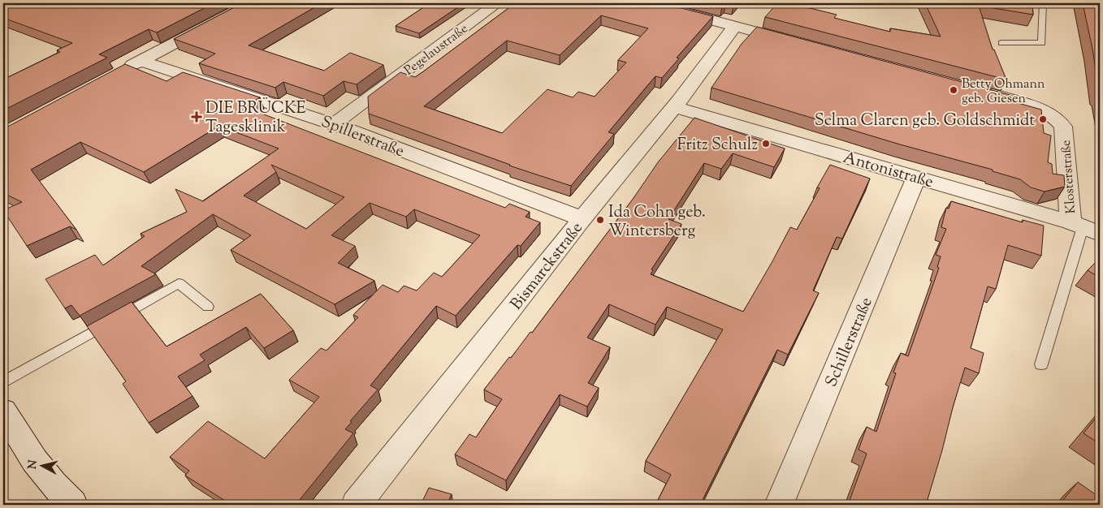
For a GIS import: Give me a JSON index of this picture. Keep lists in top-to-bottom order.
{
  "streets": {
    "street": [
      "Pegelaustraße",
      "Spillerstraße",
      "Antonistraße",
      "Klosterstraße",
      "Bismarckstraße",
      "Schillerstraße"
    ]
  },
  "crossings": [
    ["Pegelaustraße", "Spillerstraße"],
    ["Spillerstraße", "Bismarckstraße"],
    ["Antonistraße", "Klosterstraße"],
    ["Antonistraße", "Bismarckstraße"],
    ["Antonistraße", "Schillerstraße"]
  ],
  "places": {
    "other": [
      "Betty Ohmann geb. Giesen",
      "Selma Claren geb. Goldschmidt",
      "Fritz Schulz",
      "Ida Cohn geb. Wintersberg"
    ],
    "health": ["DIE BRÜCKE Tagesklinik"]
  },
  "north": "left"
}
